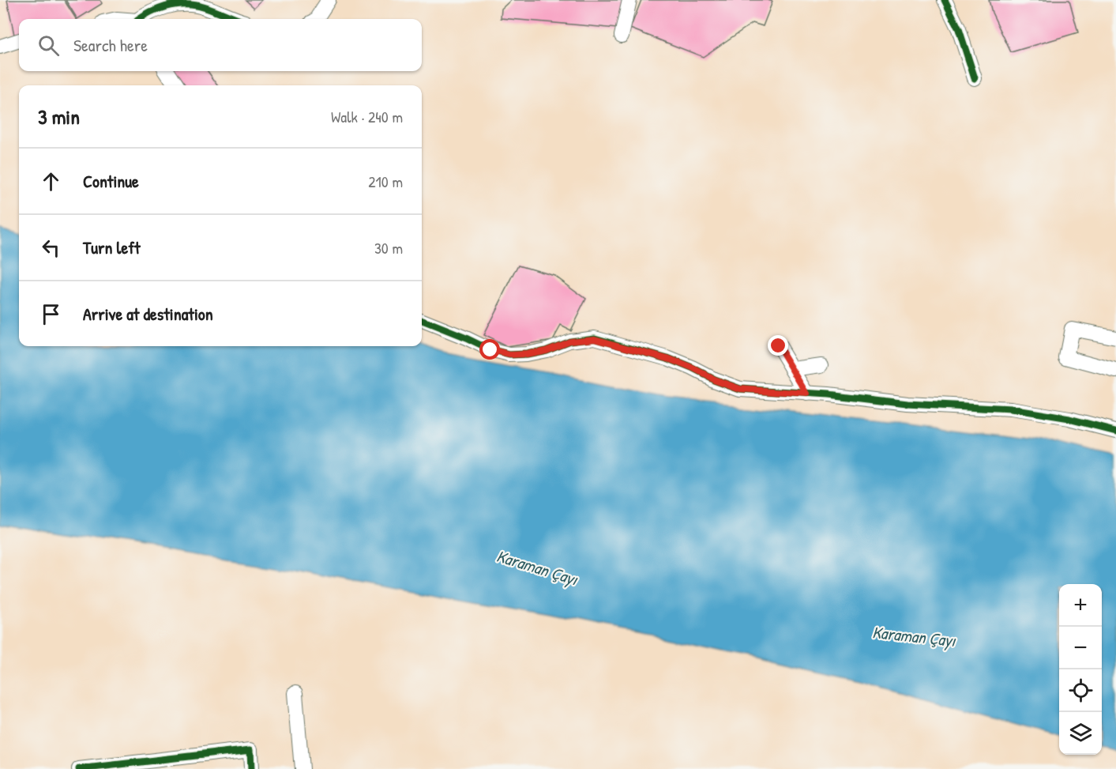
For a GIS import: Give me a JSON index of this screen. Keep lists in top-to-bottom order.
{
  "water": ["Karaman Çayı"],
  "page": {
    "search": "Search here",
    "heading": ["3 min", "Walk · 240 m"],
    "list": [
      ["Continue", "210 m"],
      ["Turn left", "30 m"],
      "Arrive at destination"
    ],
    "map_buttons": ["+", "−"]
  }
}
